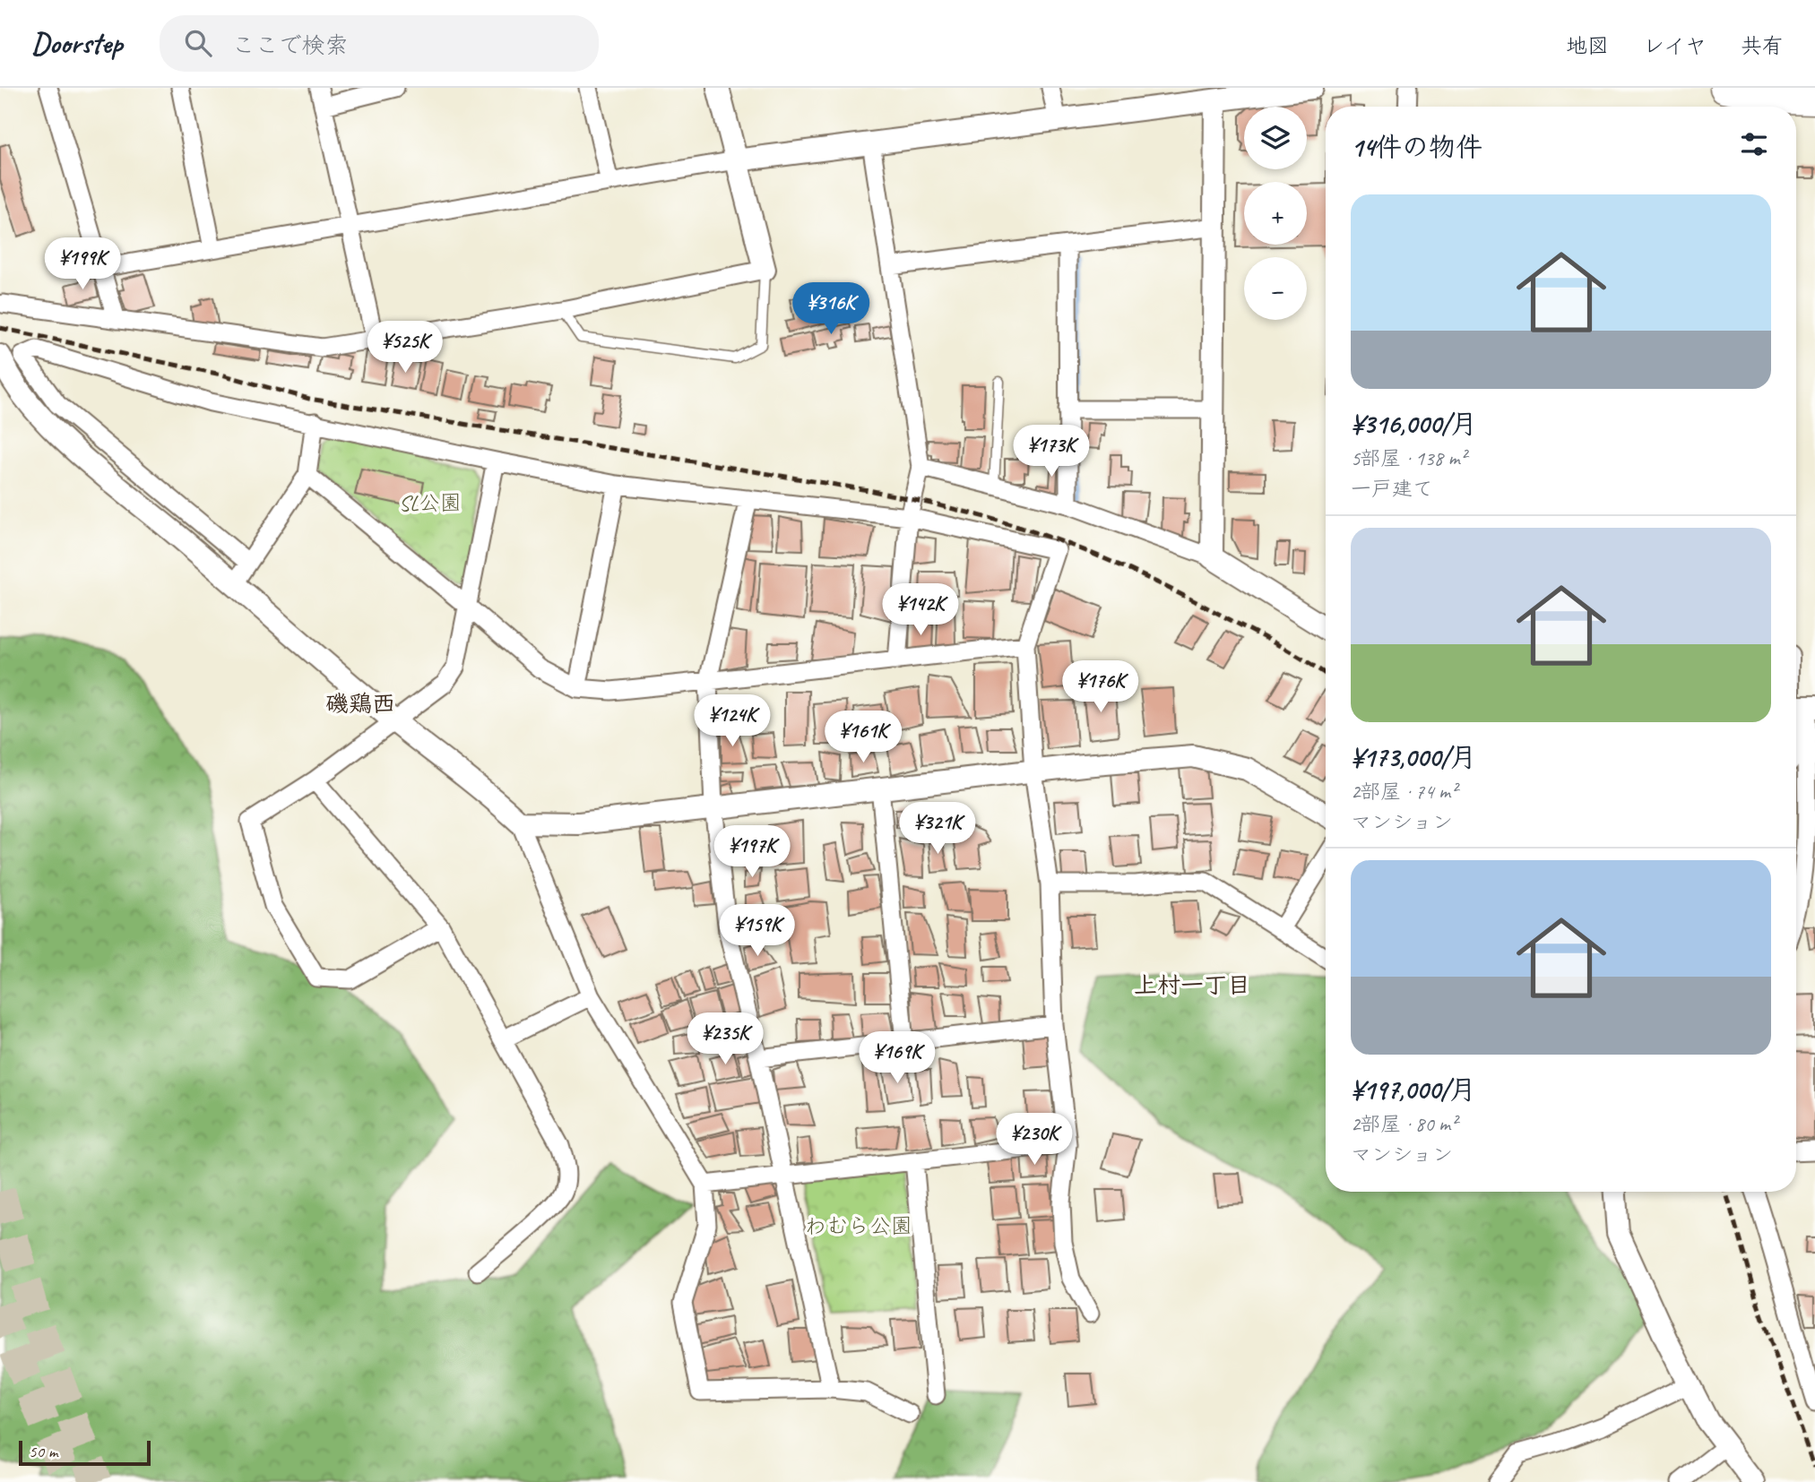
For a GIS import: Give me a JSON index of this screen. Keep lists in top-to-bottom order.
{
  "districts": ["磯鶏西", "上村一丁目"],
  "parks": ["SL公園", "わむら公園"],
  "scale_bar": "50 m",
  "page": {
    "header": "Doorstep",
    "search": "ここで検索",
    "nav": ["地図", "レイヤ", "共有"],
    "map_buttons": ["+", "−"],
    "heading": "14件の物件",
    "list": [
      {
        "name": "¥316,000/月",
        "note": "5部屋 · 138 m² · 一戸建て"
      },
      {
        "name": "¥173,000/月",
        "note": "2部屋 · 74 m² · マンション"
      },
      {
        "name": "¥197,000/月",
        "note": "2部屋 · 80 m² · マンション"
      }
    ],
    "price": [
      "¥199K",
      "¥316K",
      "¥525K",
      "¥173K",
      "¥142K",
      "¥176K",
      "¥124K",
      "¥161K",
      "¥321K",
      "¥197K",
      "¥159K",
      "¥235K",
      "¥169K",
      "¥230K"
    ],
    "scale": "50 m"
  }
}
